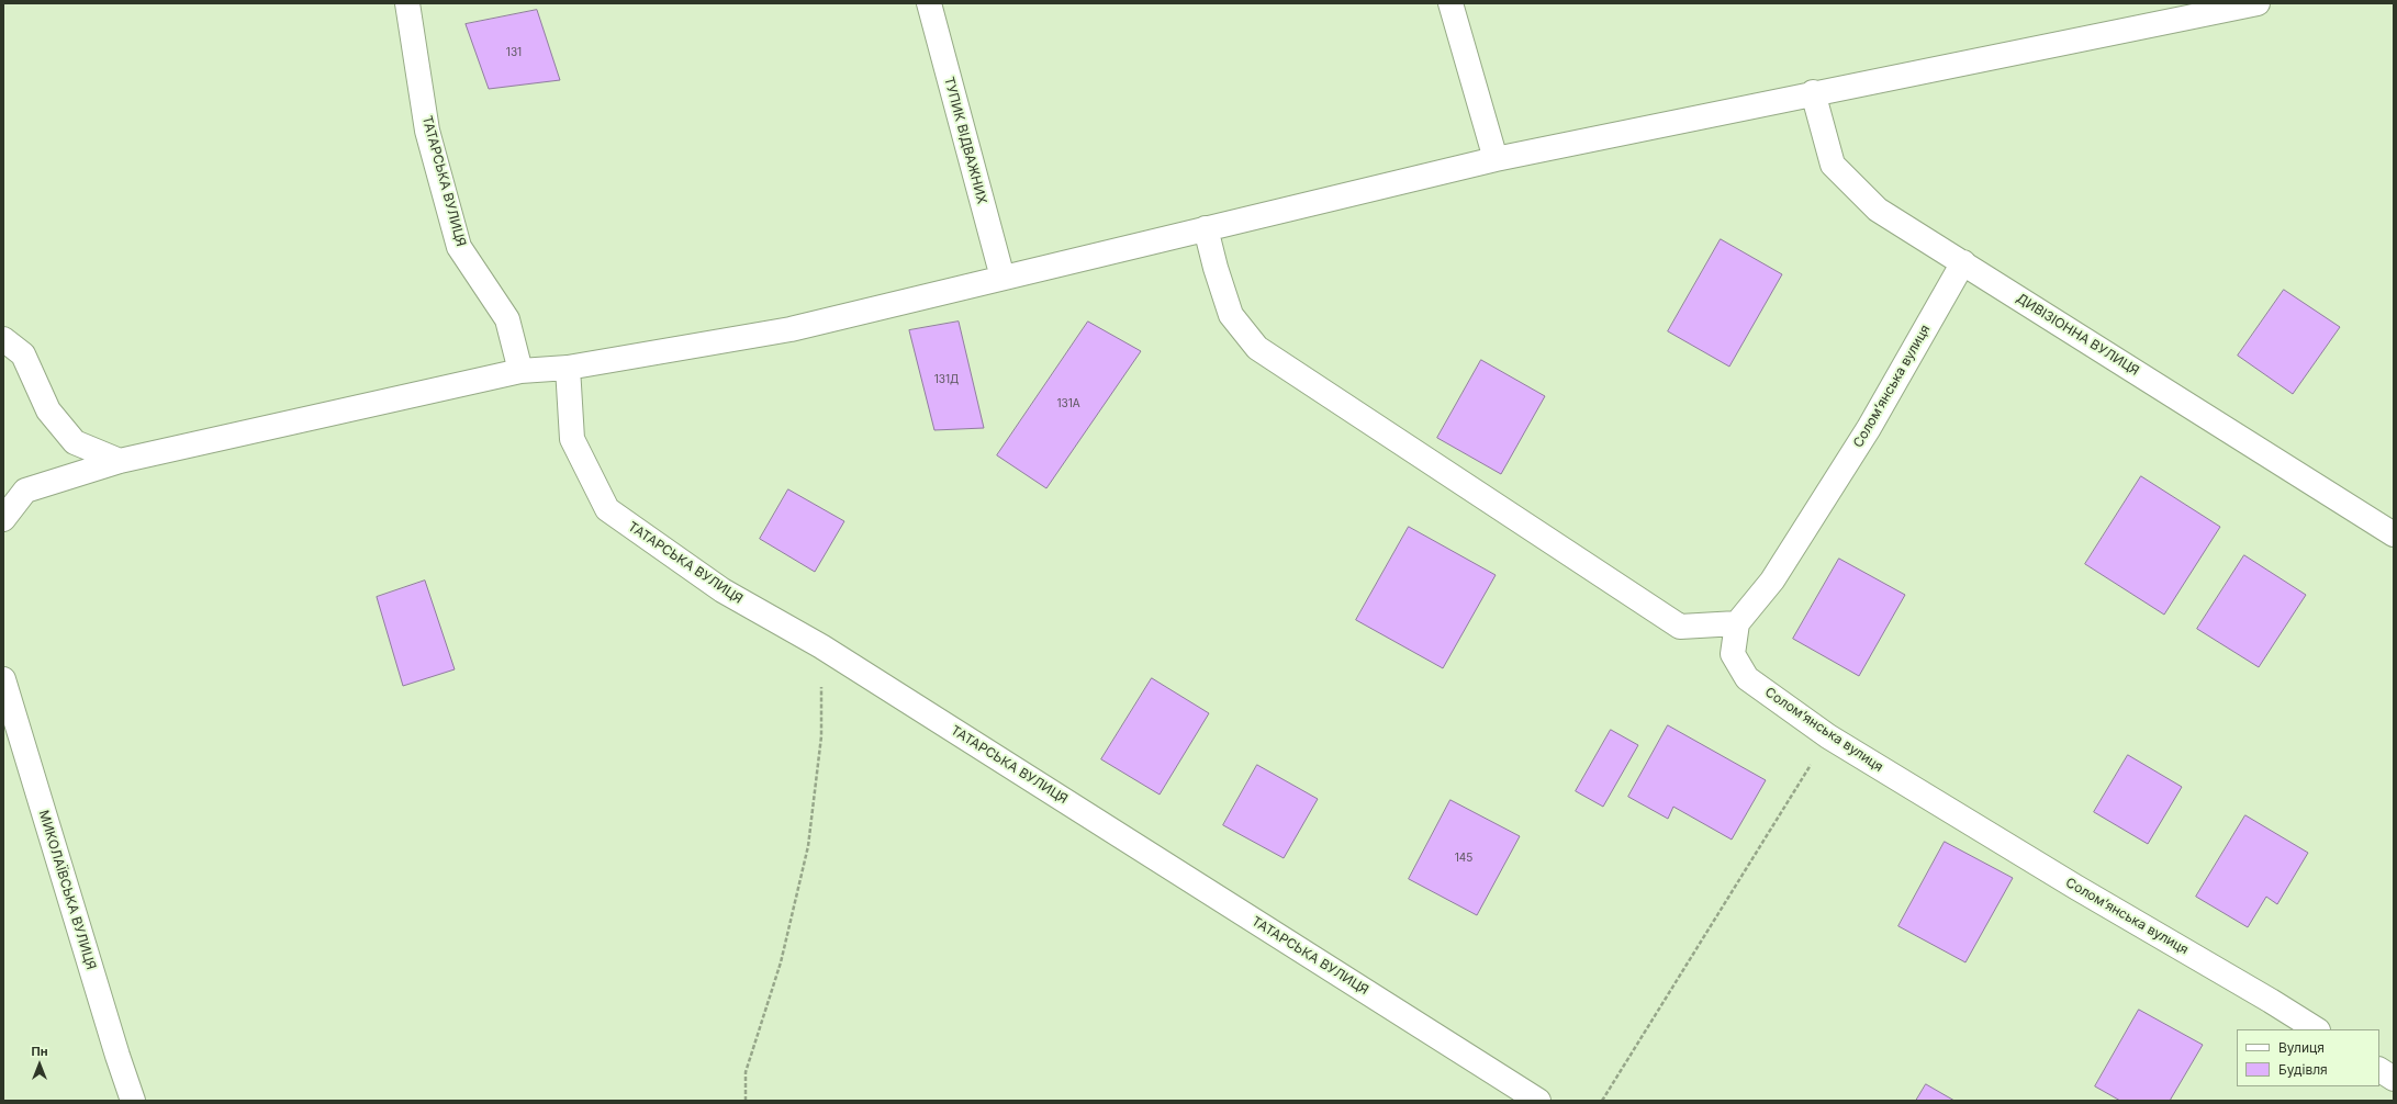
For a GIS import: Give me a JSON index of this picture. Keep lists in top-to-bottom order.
{
  "streets": {
    "street": [
      "ТУПИК ВІДВАЖНИХ",
      "ТАТАРСЬКА ВУЛИЦЯ",
      "ДИВІЗІОННА ВУЛИЦЯ",
      "Соломʼянська вулиця",
      "МИКОЛАЇВСЬКА ВУЛИЦЯ"
    ]
  },
  "crossings": [
    ["ДИВІЗІОННА ВУЛИЦЯ", "Соломʼянська вулиця"]
  ],
  "house_numbers": [
    "131",
    "131Д",
    "131А",
    "145"
  ],
  "legend": ["Вулиця", "Будівля"],
  "north": "top"
}
